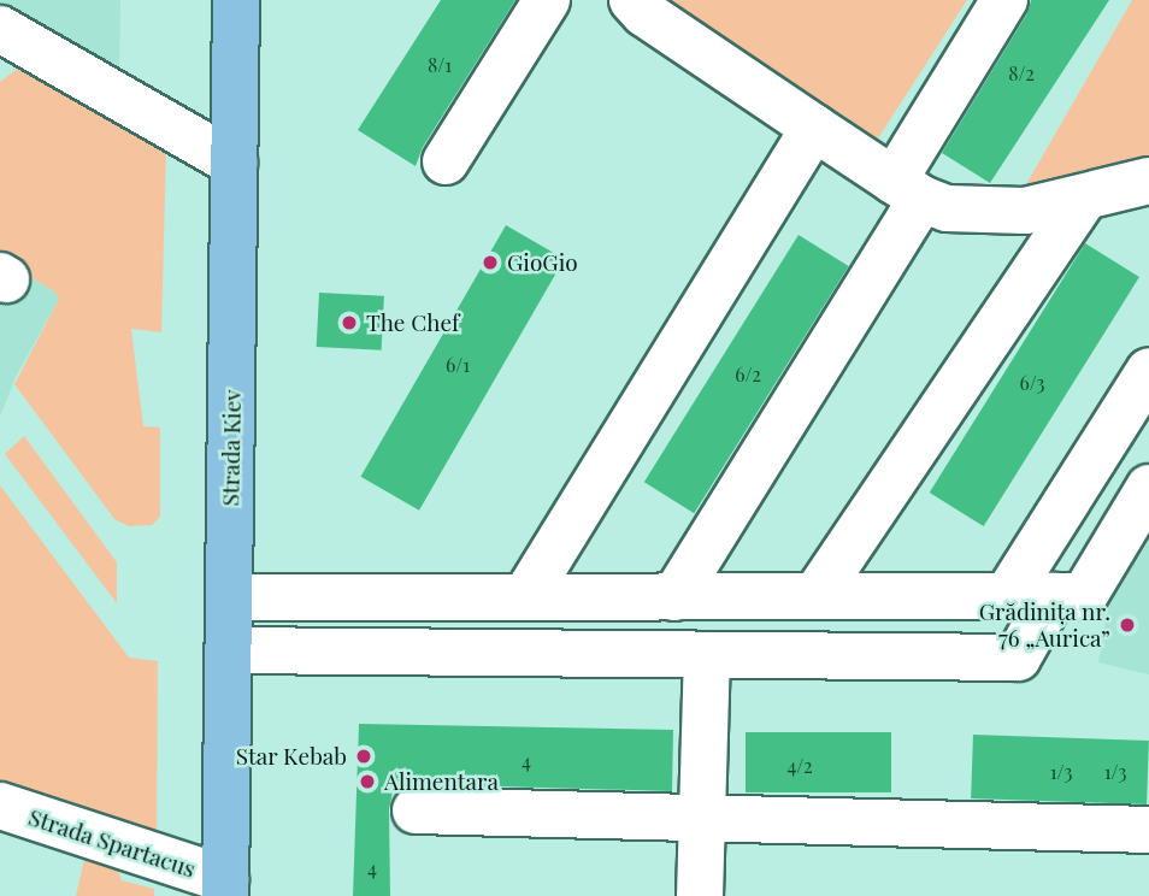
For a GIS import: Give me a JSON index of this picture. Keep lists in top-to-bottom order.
{
  "streets": {
    "main road": ["Strada Kiev"],
    "street": ["Strada Spartacus"]
  },
  "crossings": [
    ["Strada Kiev", "Strada Spartacus"]
  ],
  "places": [
    "GioGio",
    "The Chef",
    "Grădinița nr. 76 „Aurica”",
    "Star Kebab",
    "Alimentara"
  ],
  "house_numbers": [
    "8/1",
    "8/2",
    "6/1",
    "6/2",
    "6/3",
    "4",
    "4/2",
    "1/3",
    "1/3",
    "4"
  ]
}
